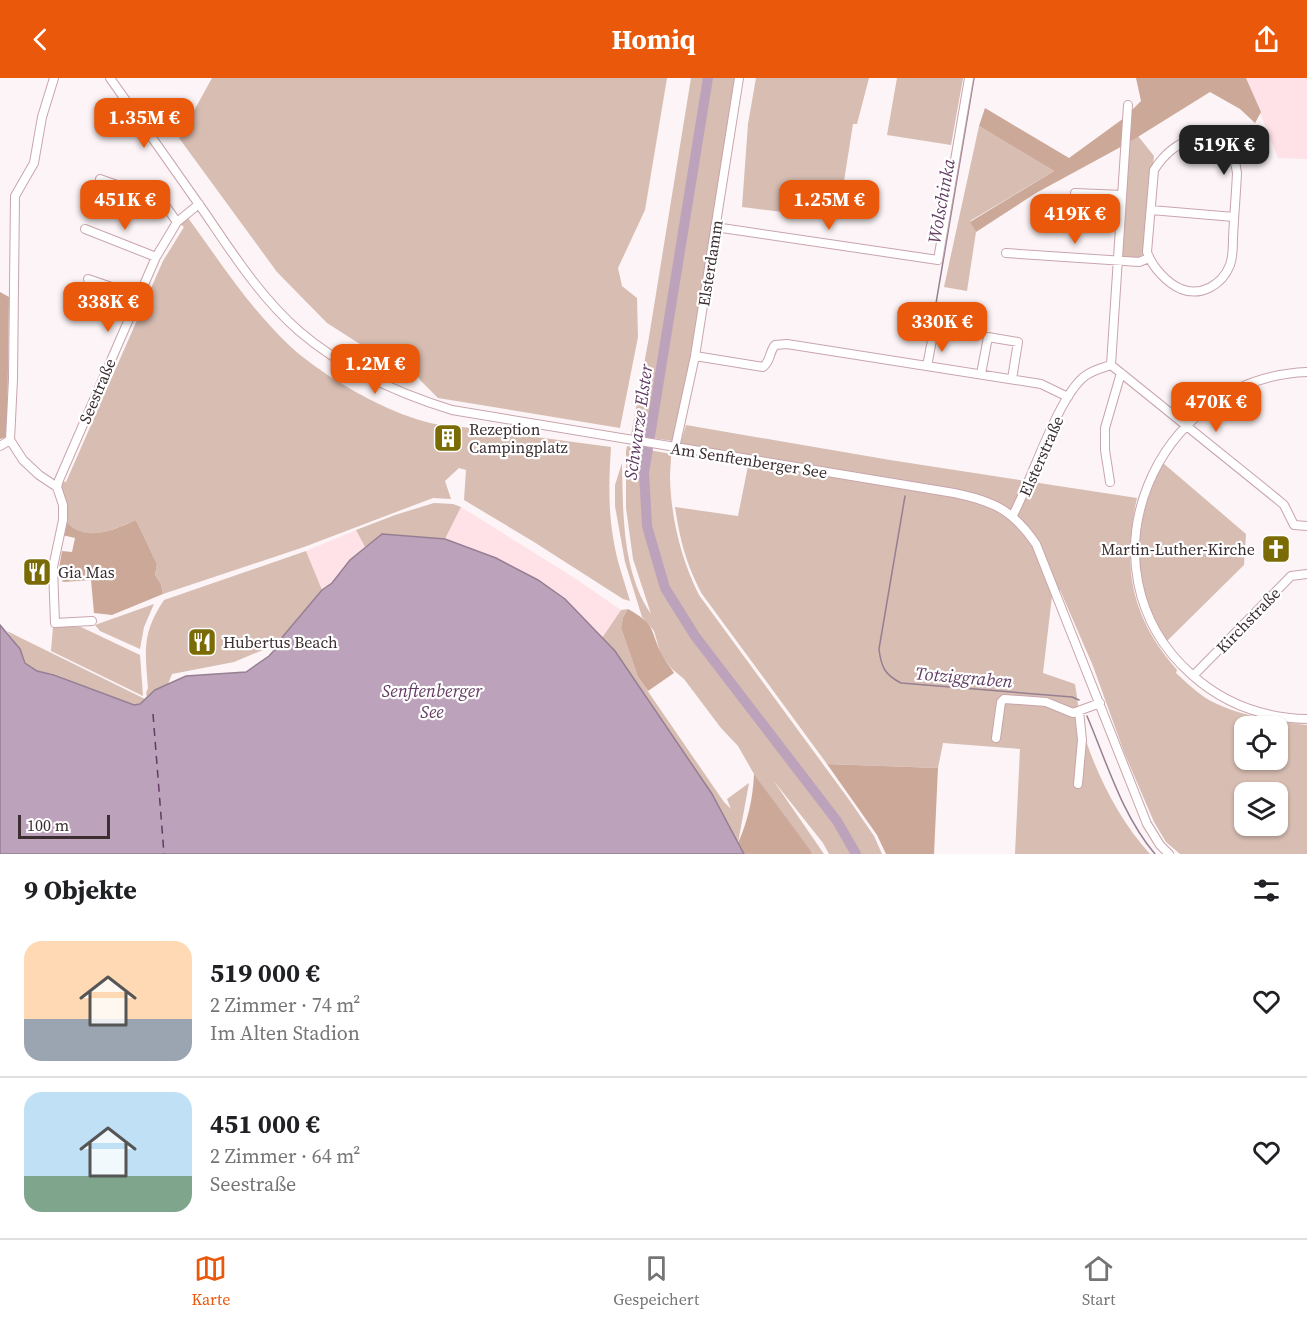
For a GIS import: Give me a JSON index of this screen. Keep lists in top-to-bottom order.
{
  "streets": {
    "street": [
      "Elsterdamm",
      "Seestraße",
      "Elsterstraße",
      "Am Senftenberger See",
      "Kirchstraße"
    ]
  },
  "crossings": [
    ["Elsterdamm", "Elsterstraße"],
    ["Elsterdamm", "Am Senftenberger See"],
    ["Seestraße", "Am Senftenberger See"],
    ["Elsterstraße", "Am Senftenberger See"]
  ],
  "water": [
    "Wolschinka",
    "Schwarze Elster",
    "Totziggraben",
    "Senftenberger See"
  ],
  "places": {
    "building": ["Rezeption Campingplatz"],
    "church": ["Martin-Luther-Kirche"],
    "restaurant": ["Gia Mas", "Hubertus Beach"]
  },
  "scale_bar": "100 m",
  "page": {
    "header": "Homiq",
    "price": [
      "1.35M €",
      "519K €",
      "451K €",
      "1.25M €",
      "419K €",
      "338K €",
      "330K €",
      "1.2M €",
      "470K €"
    ],
    "scale": "100 m",
    "heading": "9 Objekte",
    "list": [
      {
        "name": "519 000 €",
        "note": "2 Zimmer · 74 m² · Im Alten Stadion"
      },
      {
        "name": "451 000 €",
        "note": "2 Zimmer · 64 m² · Seestraße"
      }
    ],
    "tabs": ["Karte", "Gespeichert", "Start"]
  }
}
